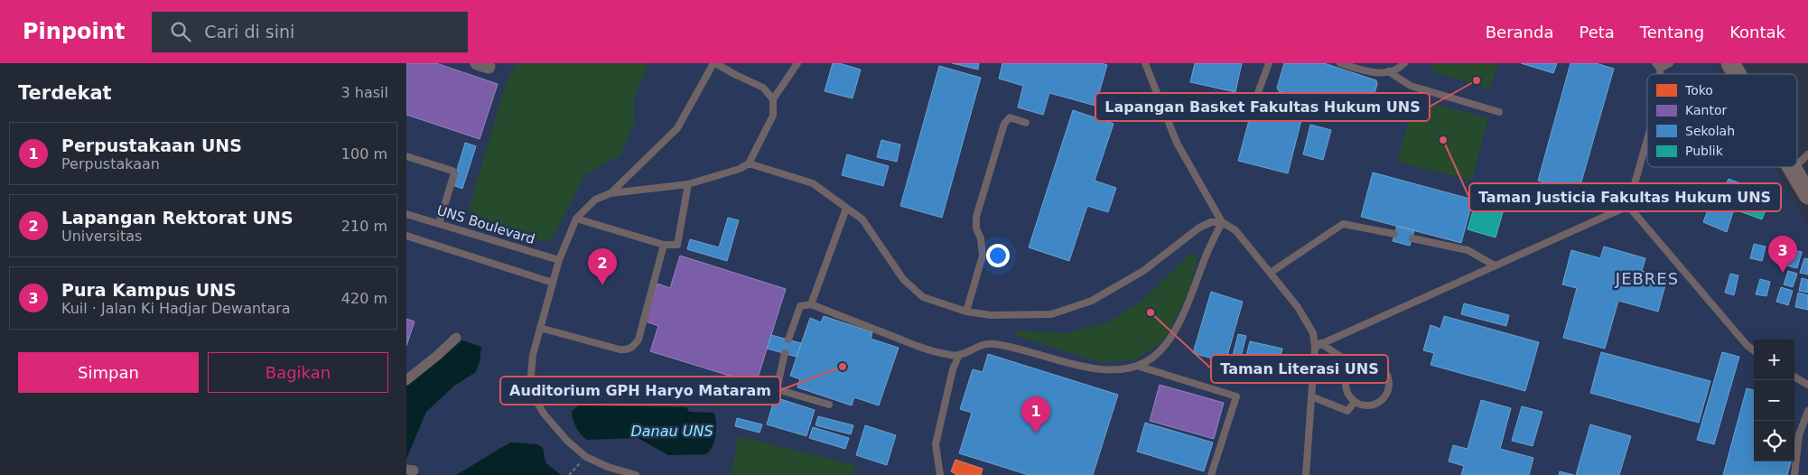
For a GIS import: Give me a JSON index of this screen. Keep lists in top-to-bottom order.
{
  "streets": {
    "lane": ["UNS Boulevard"]
  },
  "districts": ["JEBRES"],
  "water": ["Danau UNS"],
  "places": [
    "Lapangan Basket Fakultas Hukum UNS",
    "Taman Justicia Fakultas Hukum UNS",
    "Taman Literasi UNS",
    "Auditorium GPH Haryo Mataram"
  ],
  "legend": [
    "Toko",
    "Kantor",
    "Sekolah",
    "Publik"
  ],
  "page": {
    "header": "Pinpoint",
    "search": "Cari di sini",
    "nav": [
      "Beranda",
      "Peta",
      "Tentang",
      "Kontak"
    ],
    "heading": ["Terdekat", "3 hasil"],
    "list": [
      {
        "mark": "1",
        "name": "Perpustakaan UNS",
        "note": "Perpustakaan",
        "value": "100 m"
      },
      {
        "mark": "2",
        "name": "Lapangan Rektorat UNS",
        "note": "Universitas",
        "value": "210 m"
      },
      {
        "mark": "3",
        "name": "Pura Kampus UNS",
        "note": "Kuil · Jalan Ki Hadjar Dewantara",
        "value": "420 m"
      }
    ],
    "pins": ["3", "2", "1"],
    "buttons": ["Simpan", "Bagikan"],
    "map_buttons": ["+", "−"]
  }
}
